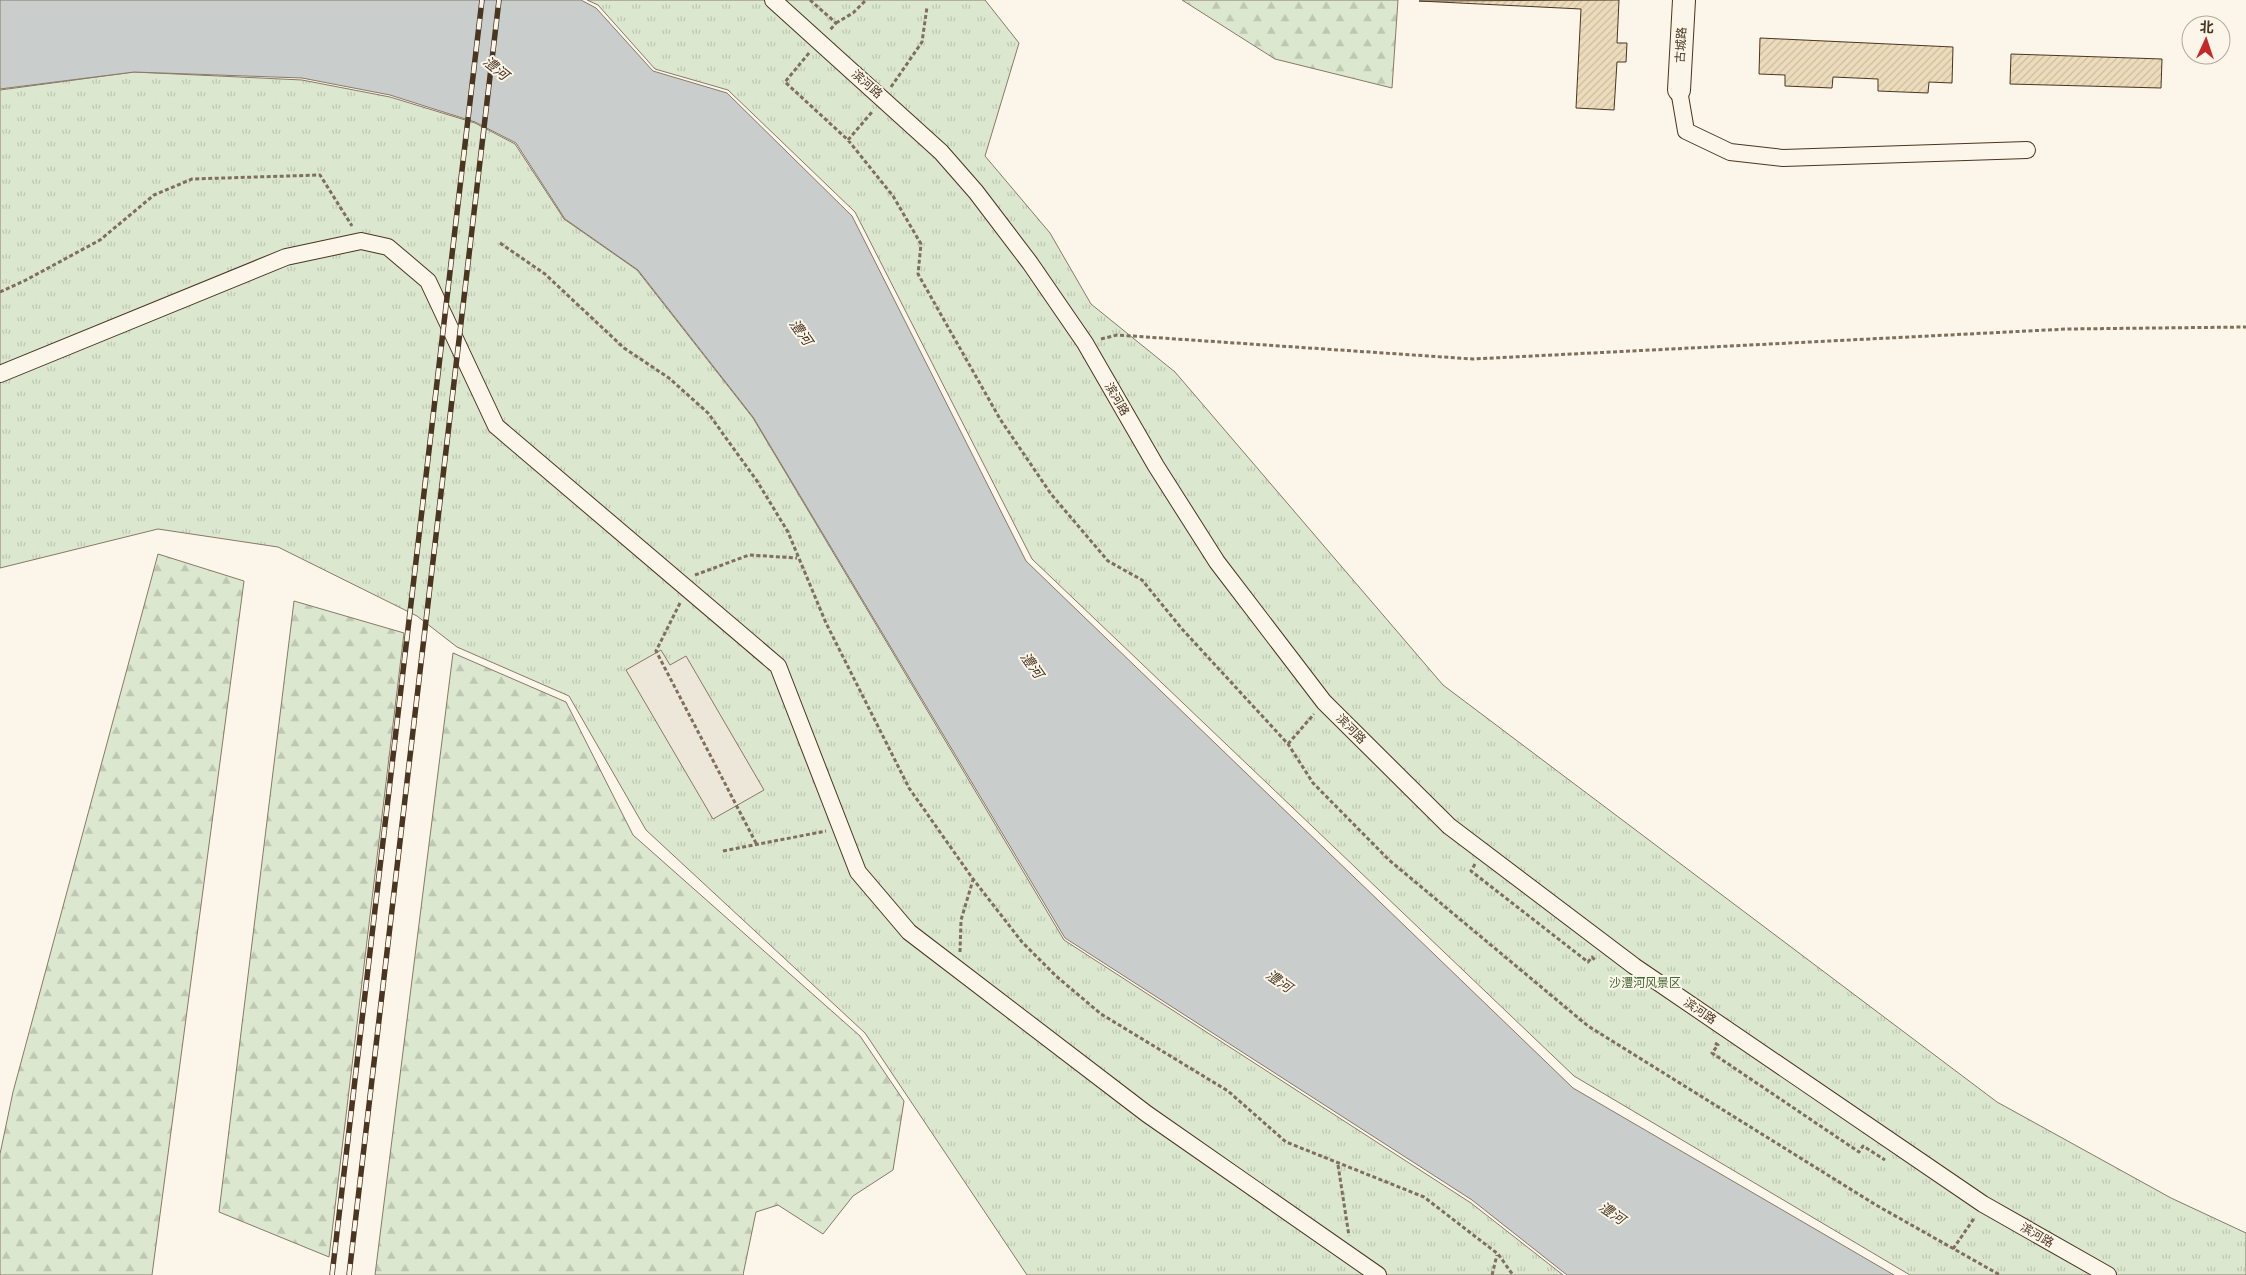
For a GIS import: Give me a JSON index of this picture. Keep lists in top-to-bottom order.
{
  "streets": {
    "street": ["古城路", "滨河路"]
  },
  "water": ["澧河"],
  "parks": ["沙澧河风景区"],
  "north": "top"
}
